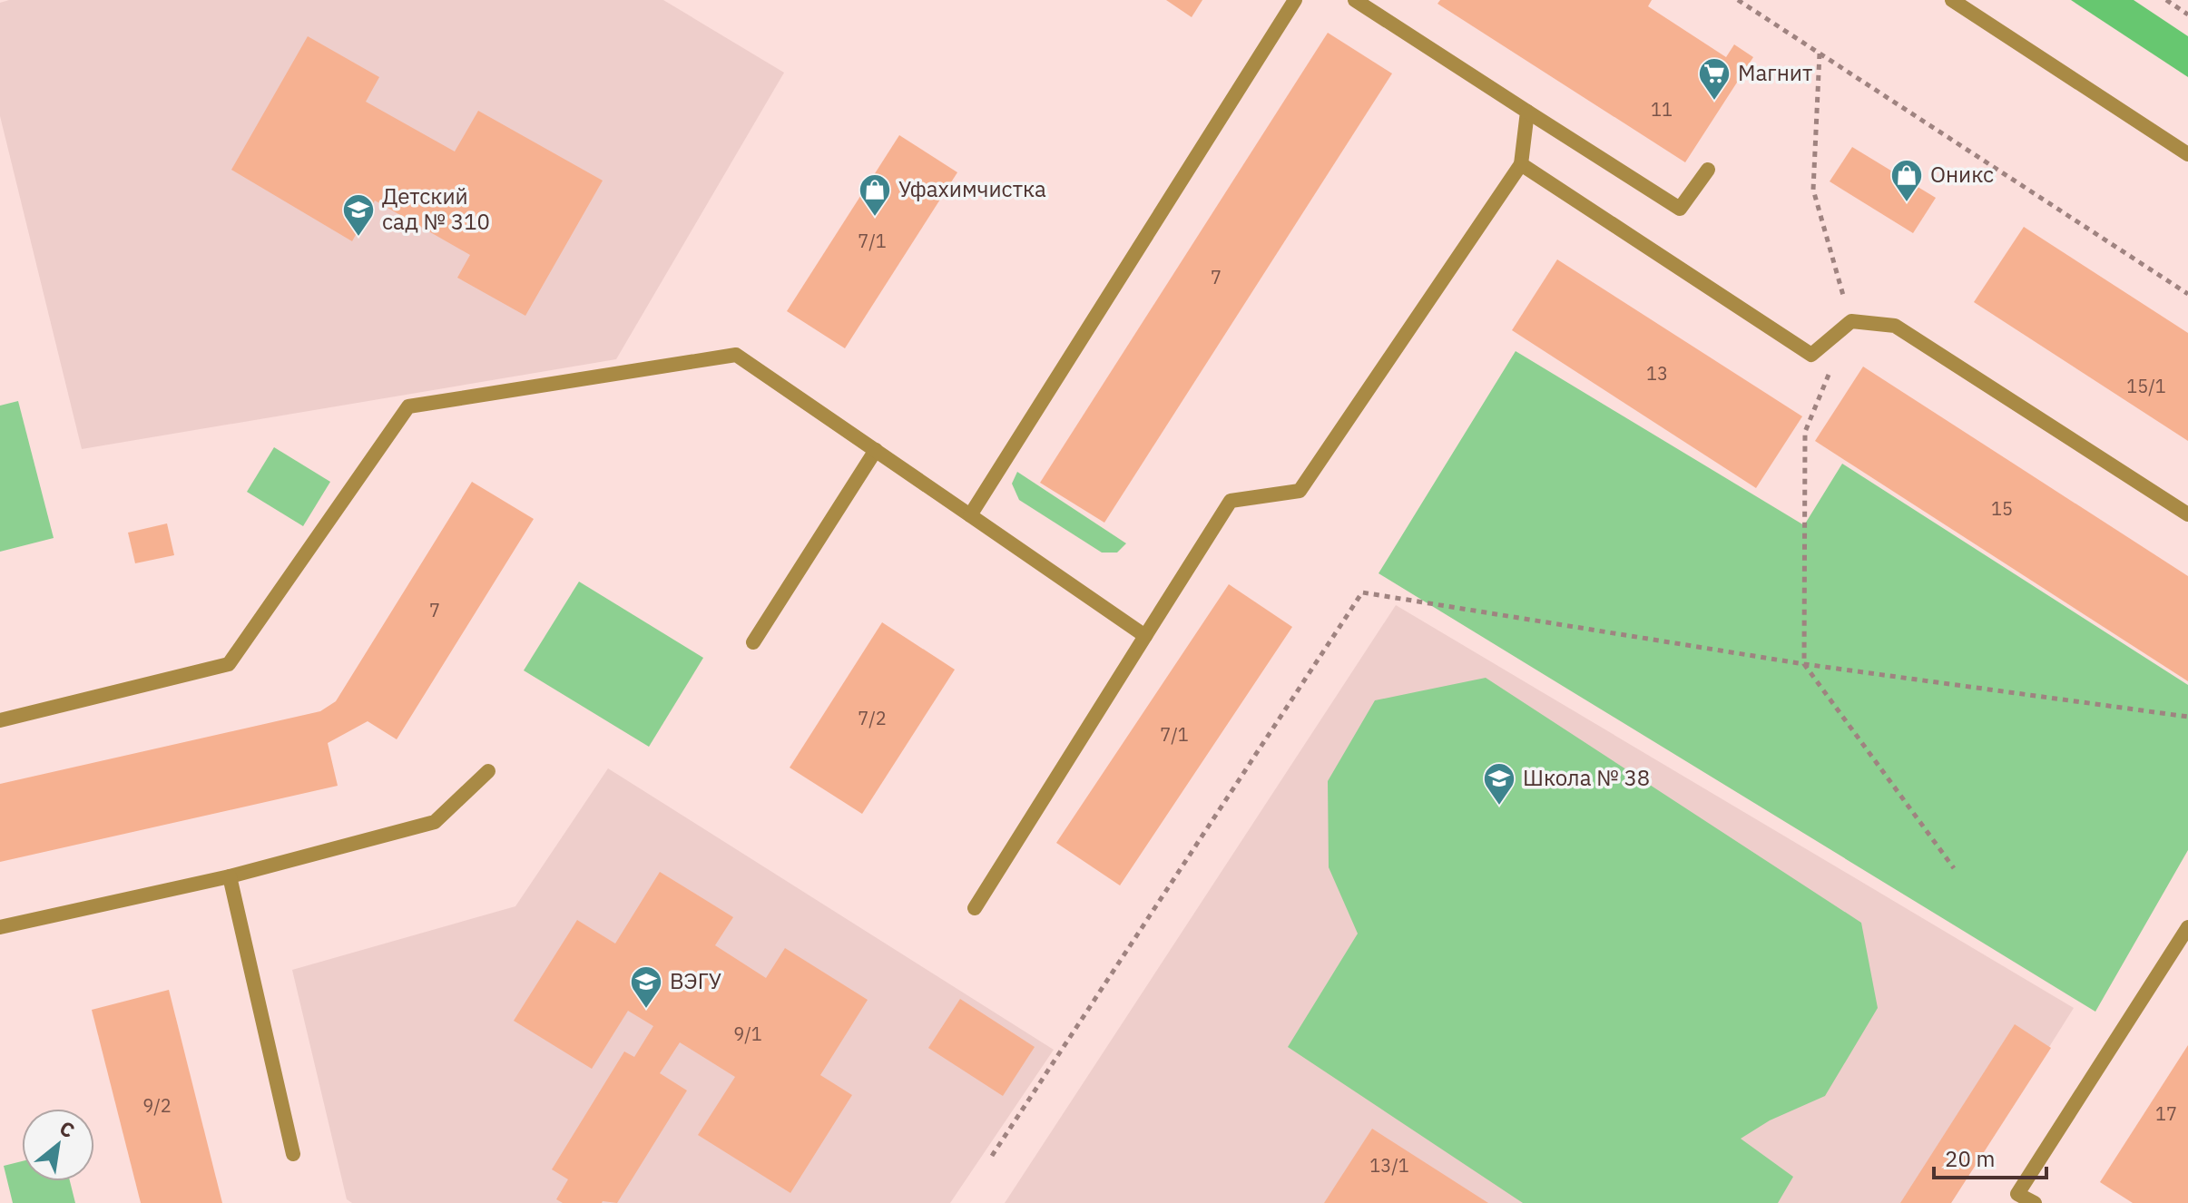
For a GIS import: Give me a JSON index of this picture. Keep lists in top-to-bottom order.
{
  "places": {
    "supermarket": ["Магнит"],
    "shop": ["Оникс", "Уфахимчистка"],
    "school or university": ["Детский сад № 310", "Школа № 38", "ВЭГУ"]
  },
  "house_numbers": [
    "11",
    "7/1",
    "7",
    "13",
    "15/1",
    "15",
    "7",
    "7/2",
    "7/1",
    "9/1",
    "9/2",
    "17",
    "13/1"
  ],
  "scale_bar": "20 m",
  "north": "top right"
}
